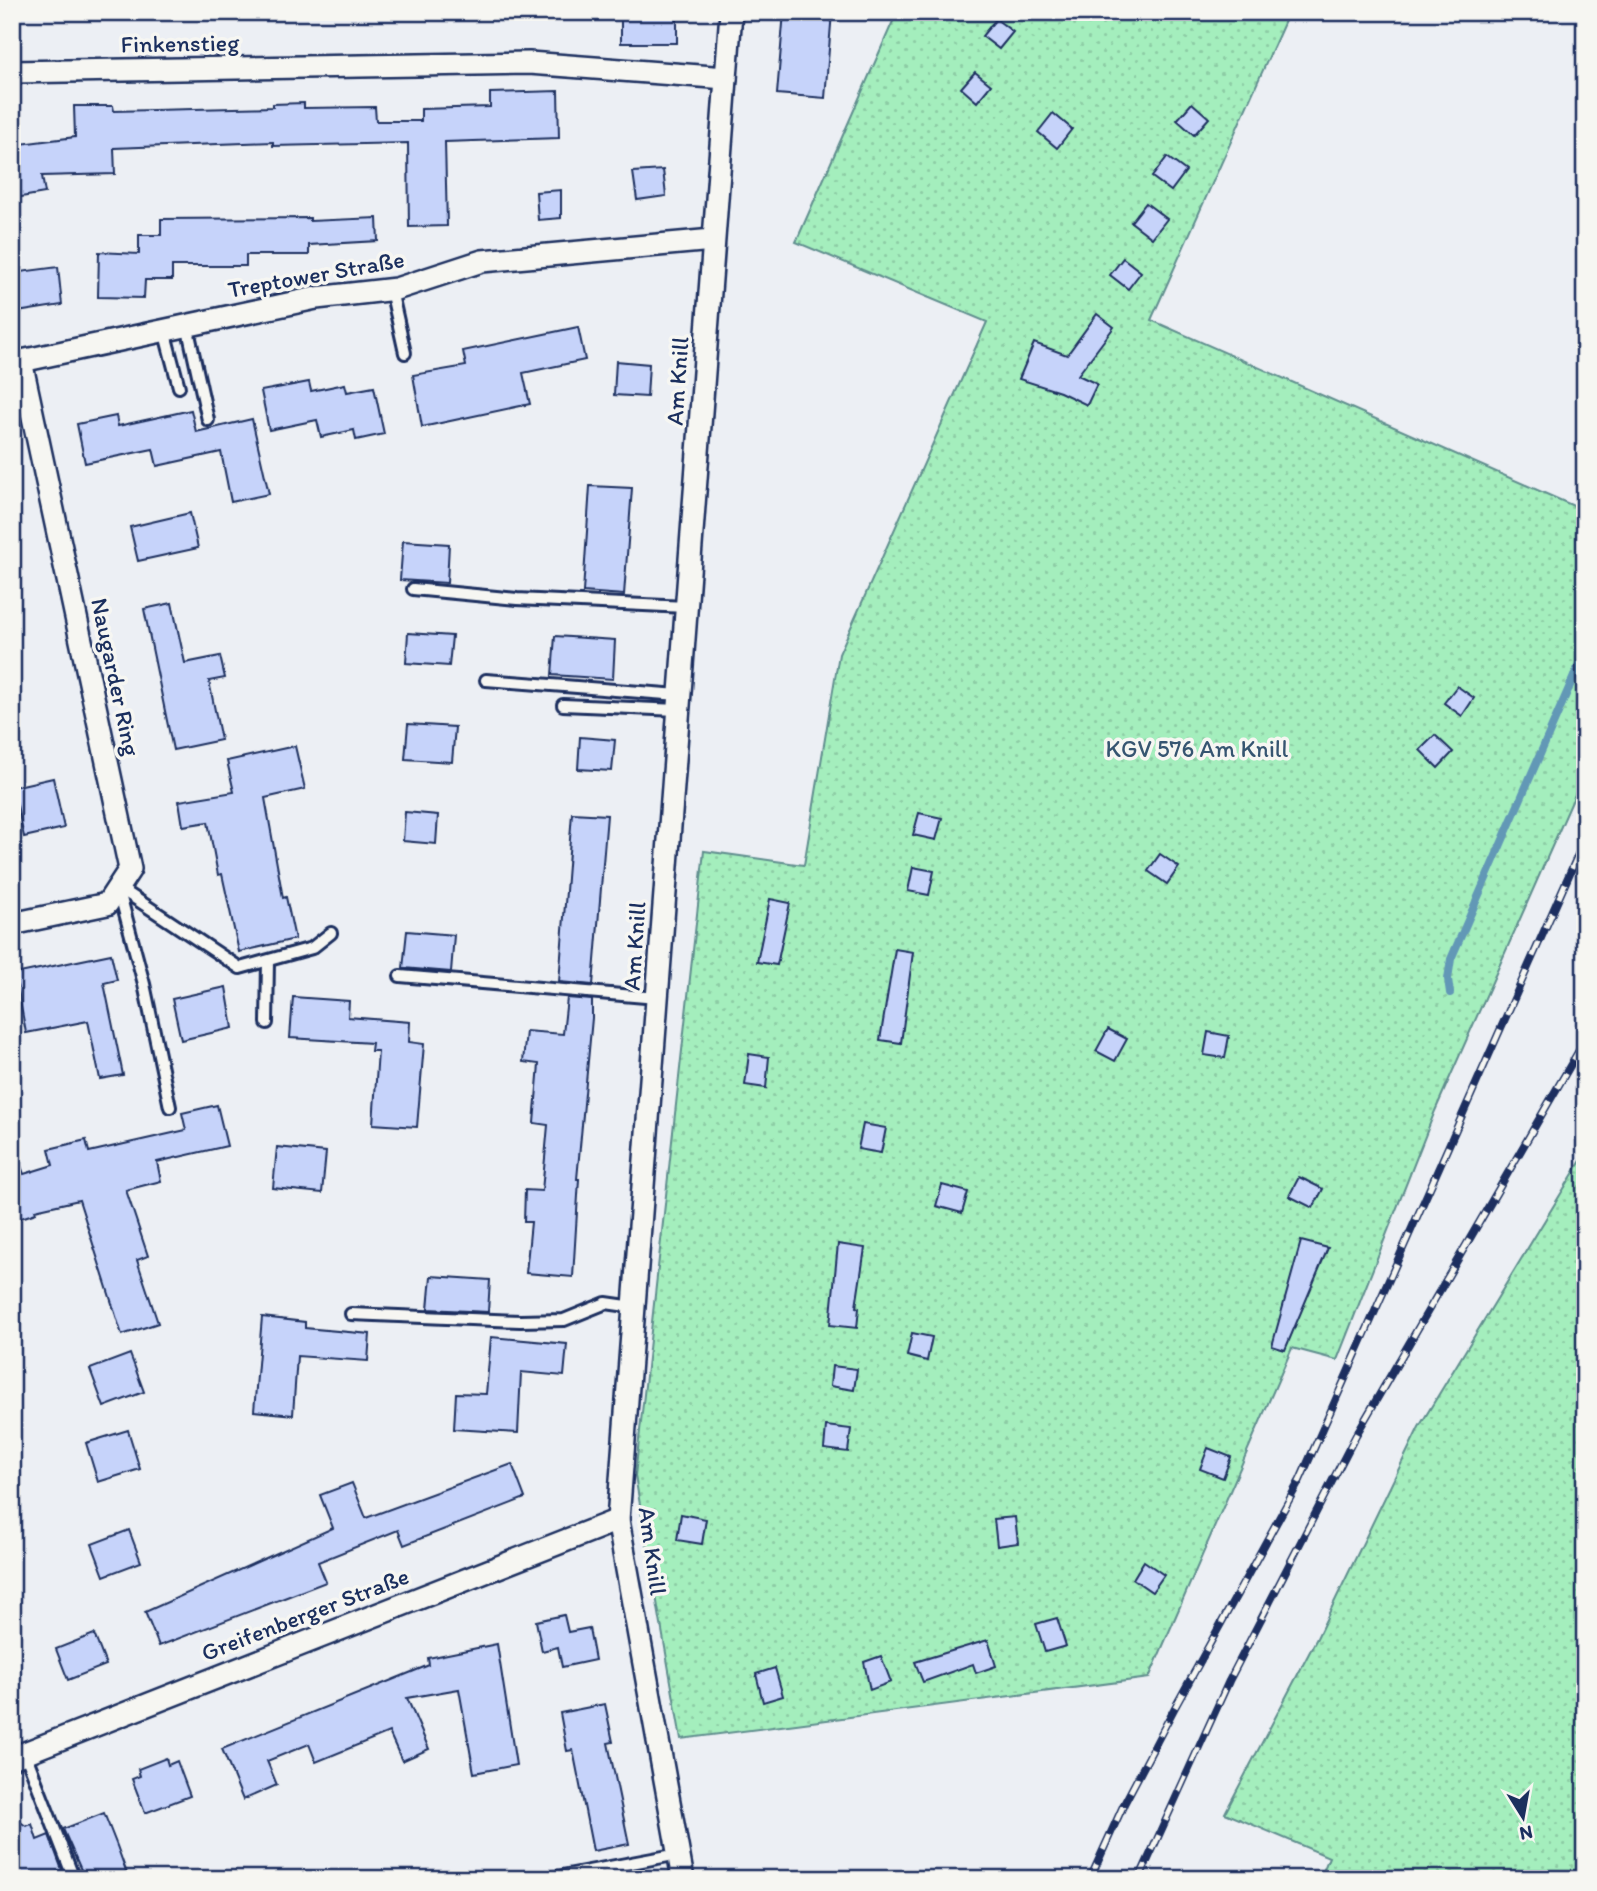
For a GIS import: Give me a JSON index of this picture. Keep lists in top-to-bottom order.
{
  "streets": {
    "street": [
      "Finkenstieg",
      "Treptower Straße",
      "Am Knill",
      "Naugarder Ring",
      "Greifenberger Straße"
    ]
  },
  "crossings": [
    ["Finkenstieg", "Am Knill"],
    ["Treptower Straße", "Am Knill"],
    ["Treptower Straße", "Naugarder Ring"],
    ["Am Knill", "Greifenberger Straße"]
  ],
  "parks": ["KGV 576 Am Knill"],
  "north": "bottom"
}
